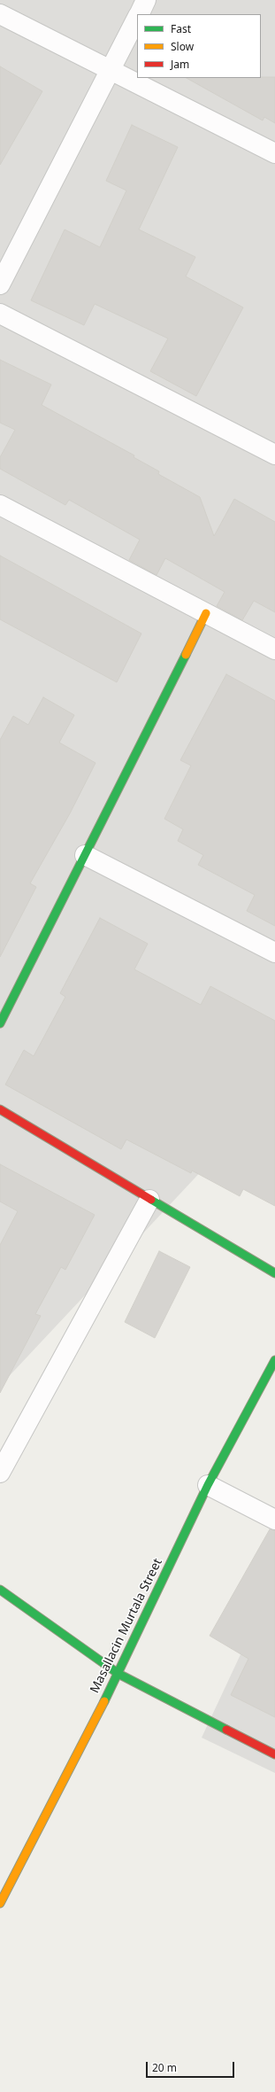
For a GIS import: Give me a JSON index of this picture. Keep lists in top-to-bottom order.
{
  "streets": {
    "street": ["Masallacin Murtala Street"]
  },
  "legend": ["Fast", "Slow", "Jam"],
  "scale_bar": "20 m"
}
